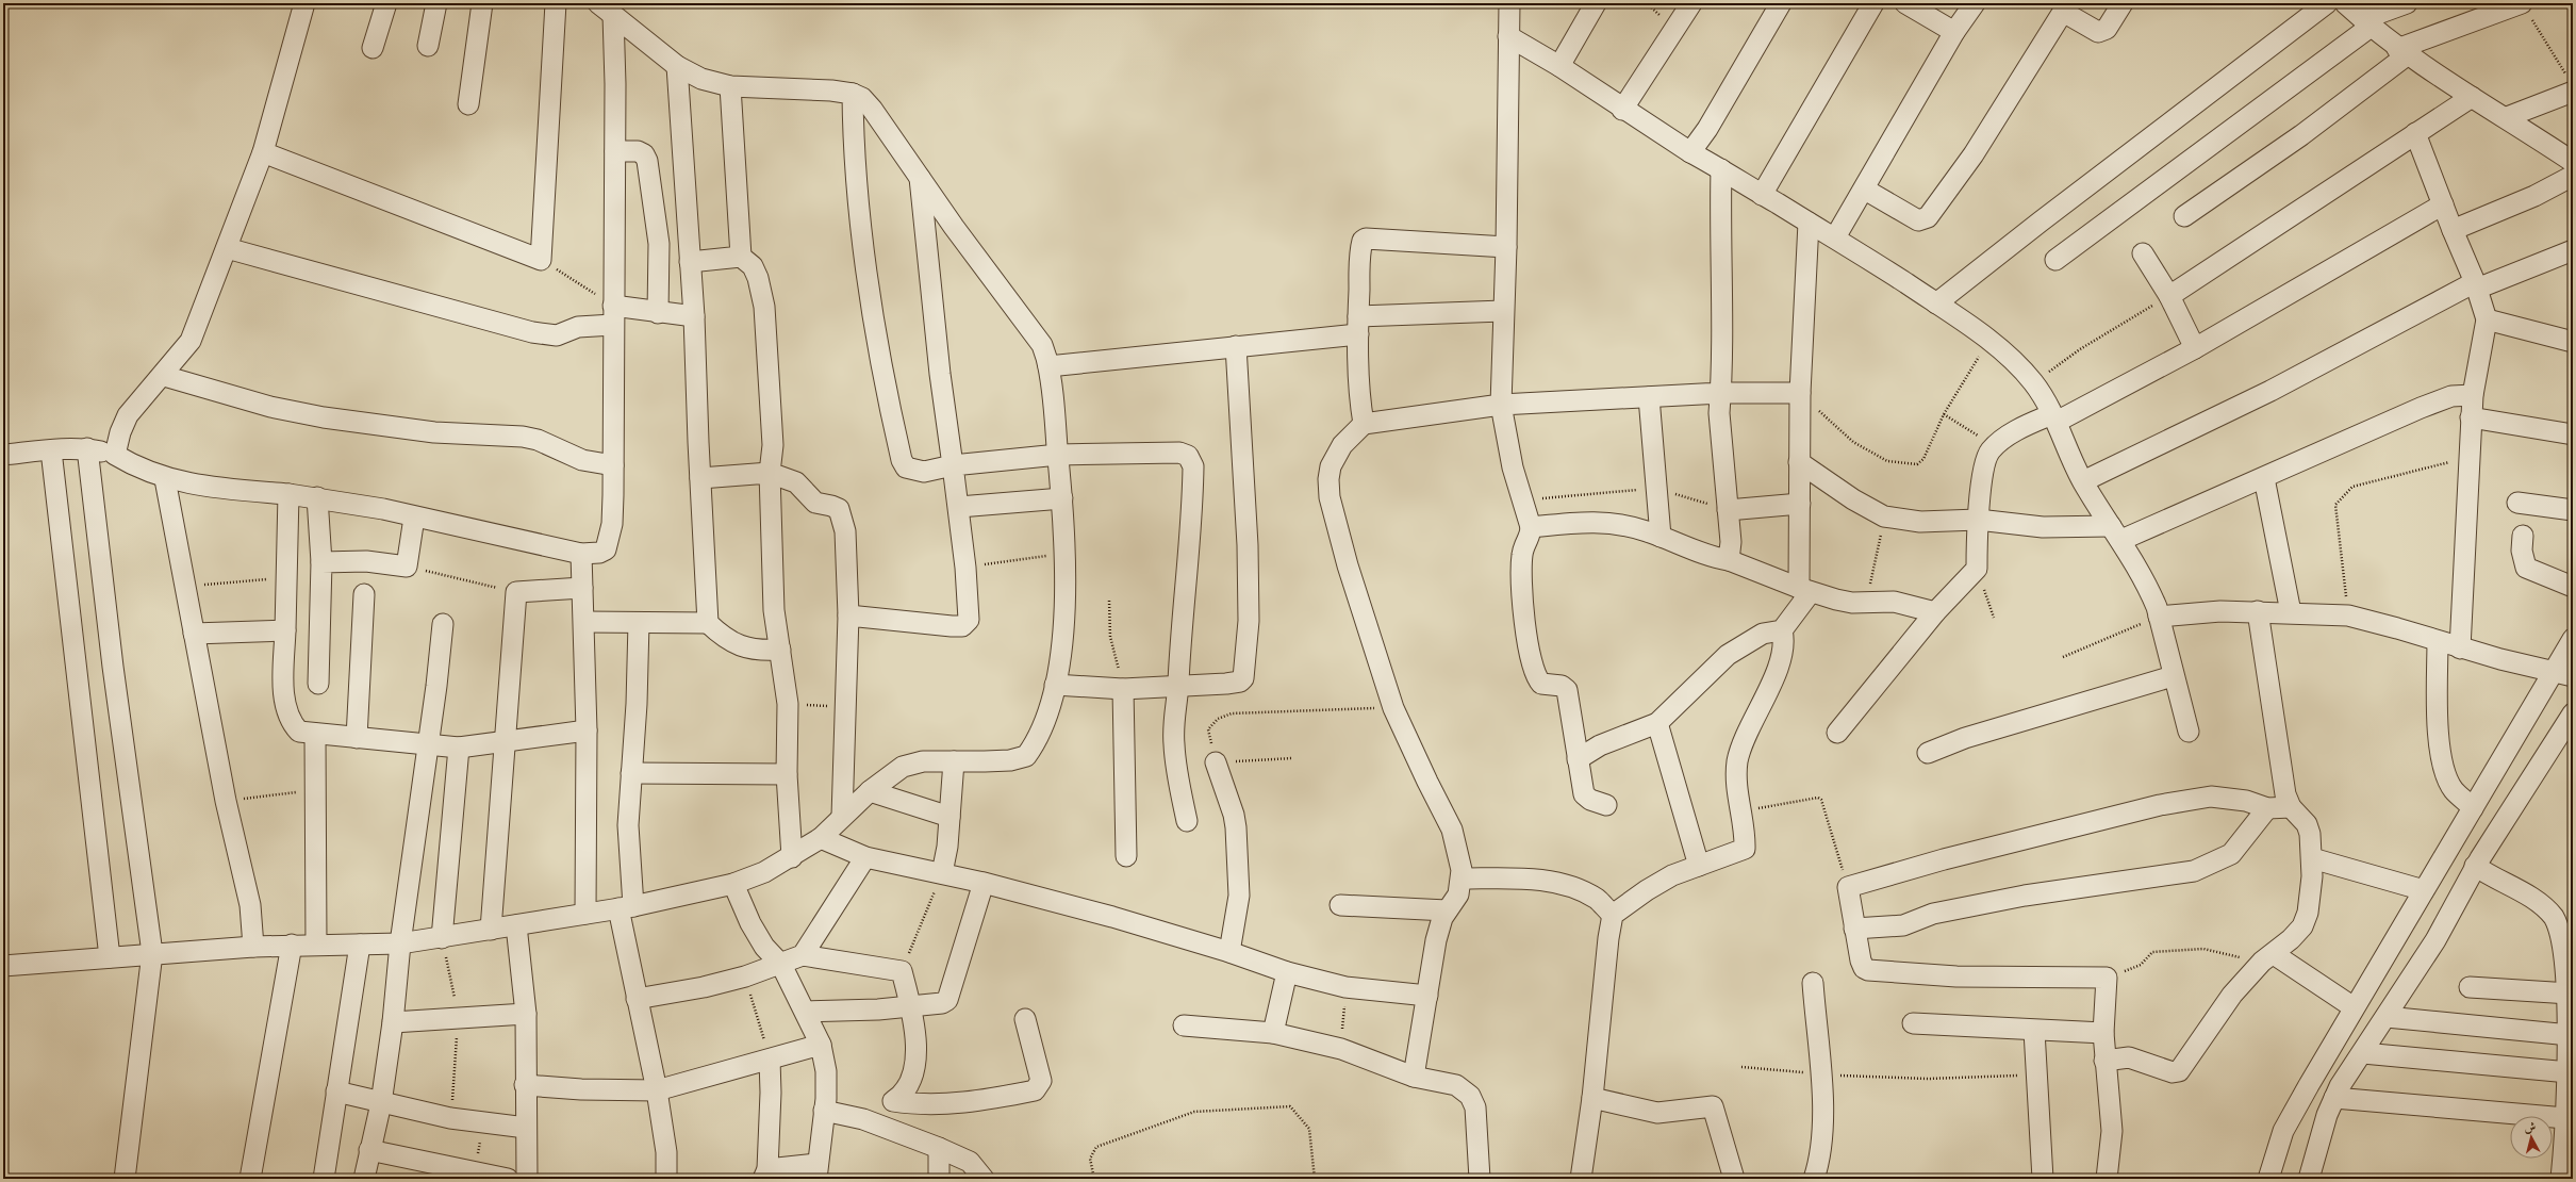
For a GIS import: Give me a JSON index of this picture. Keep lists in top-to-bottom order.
{
  "north": "top"
}
